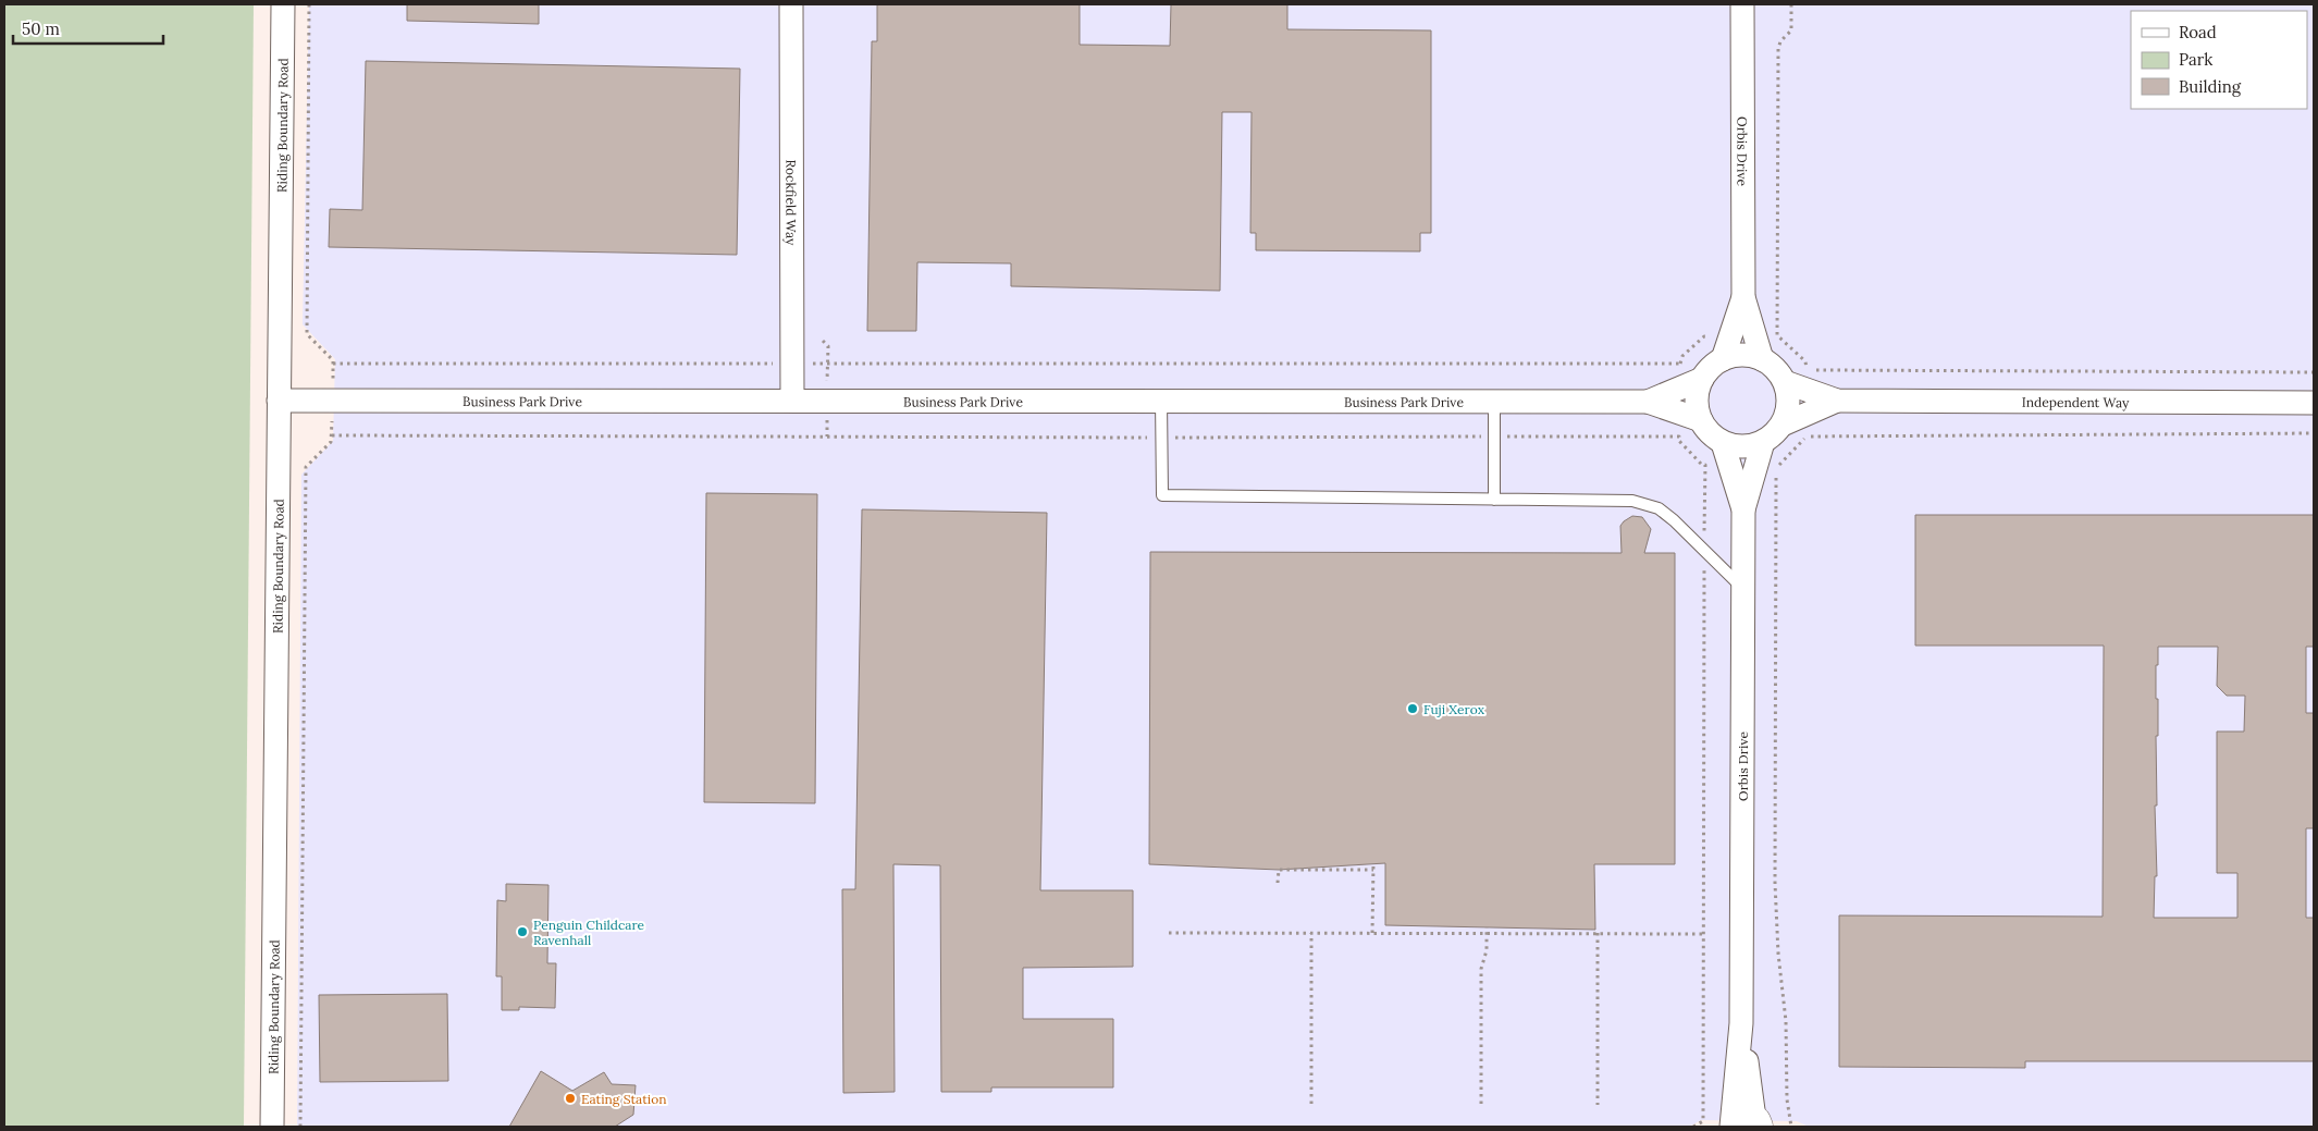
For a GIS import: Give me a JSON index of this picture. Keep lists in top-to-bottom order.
{
  "streets": {
    "street": [
      "Riding Boundary Road",
      "Orbis Drive",
      "Rockfield Way",
      "Business Park Drive",
      "Independent Way"
    ]
  },
  "crossings": [
    ["Riding Boundary Road", "Business Park Drive"],
    ["Orbis Drive", "Business Park Drive"],
    ["Orbis Drive", "Independent Way"],
    ["Rockfield Way", "Business Park Drive"],
    ["Business Park Drive", "Independent Way"]
  ],
  "places": ["Fuji Xerox", "Penguin Childcare Ravenhall", "Eating Station"],
  "legend": ["Road", "Park", "Building"],
  "scale_bar": "50 m"
}
